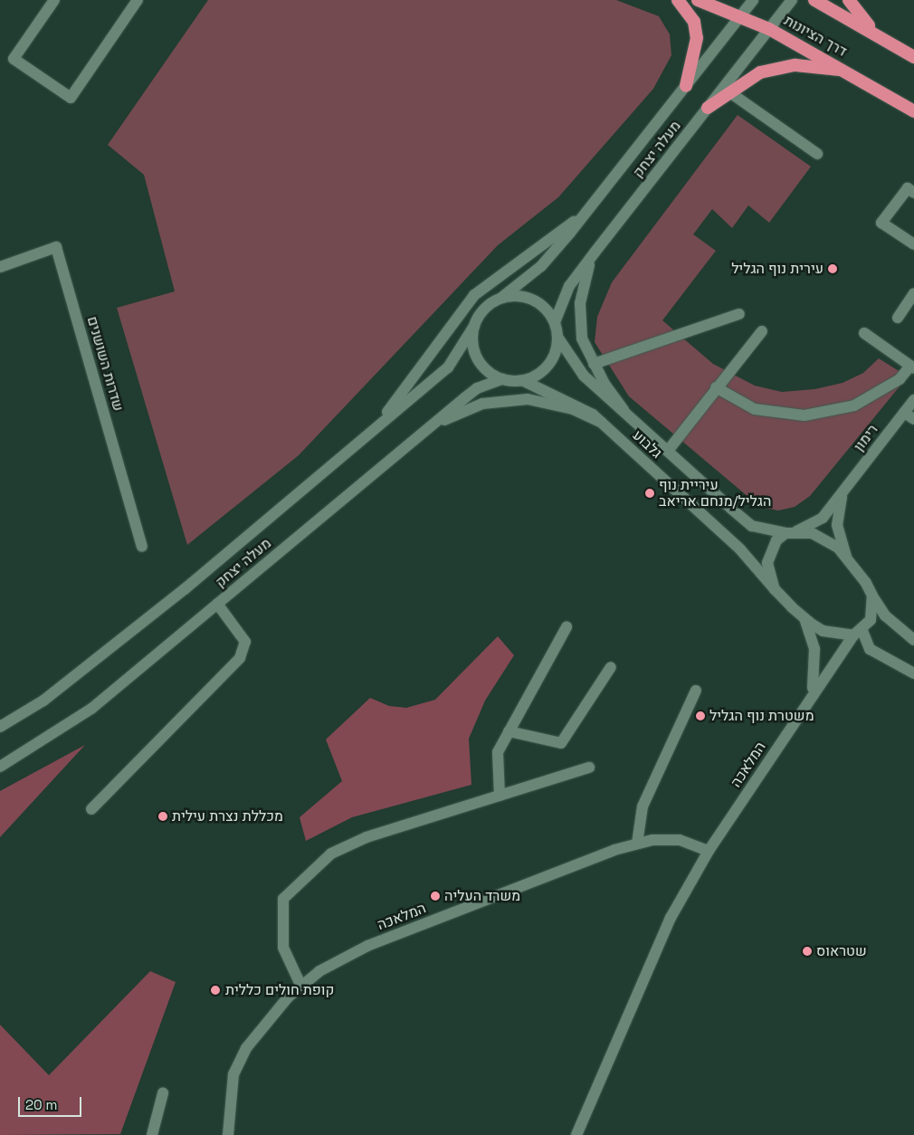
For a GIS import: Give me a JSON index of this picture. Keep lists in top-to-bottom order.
{
  "streets": {
    "highway": ["דרך הציונות"],
    "street": [
      "מעלה יצחק",
      "שדרות השושנים",
      "רימון",
      "גלבוע",
      "המלאכה"
    ]
  },
  "crossings": [
    ["דרך הציונות", "מעלה יצחק"],
    ["מעלה יצחק", "גלבוע"],
    ["רימון", "גלבוע"],
    ["רימון", "המלאכה"],
    ["גלבוע", "המלאכה"]
  ],
  "places": [
    "עירית נוף הגליל",
    "עיריית נוף הגליל/מנחם אריאב",
    "משטרת נוף הגליל",
    "מכללת נצרת עילית",
    "משרד העליה",
    "שטראוס",
    "קופת חולים כללית"
  ],
  "scale_bar": "20 m"
}
